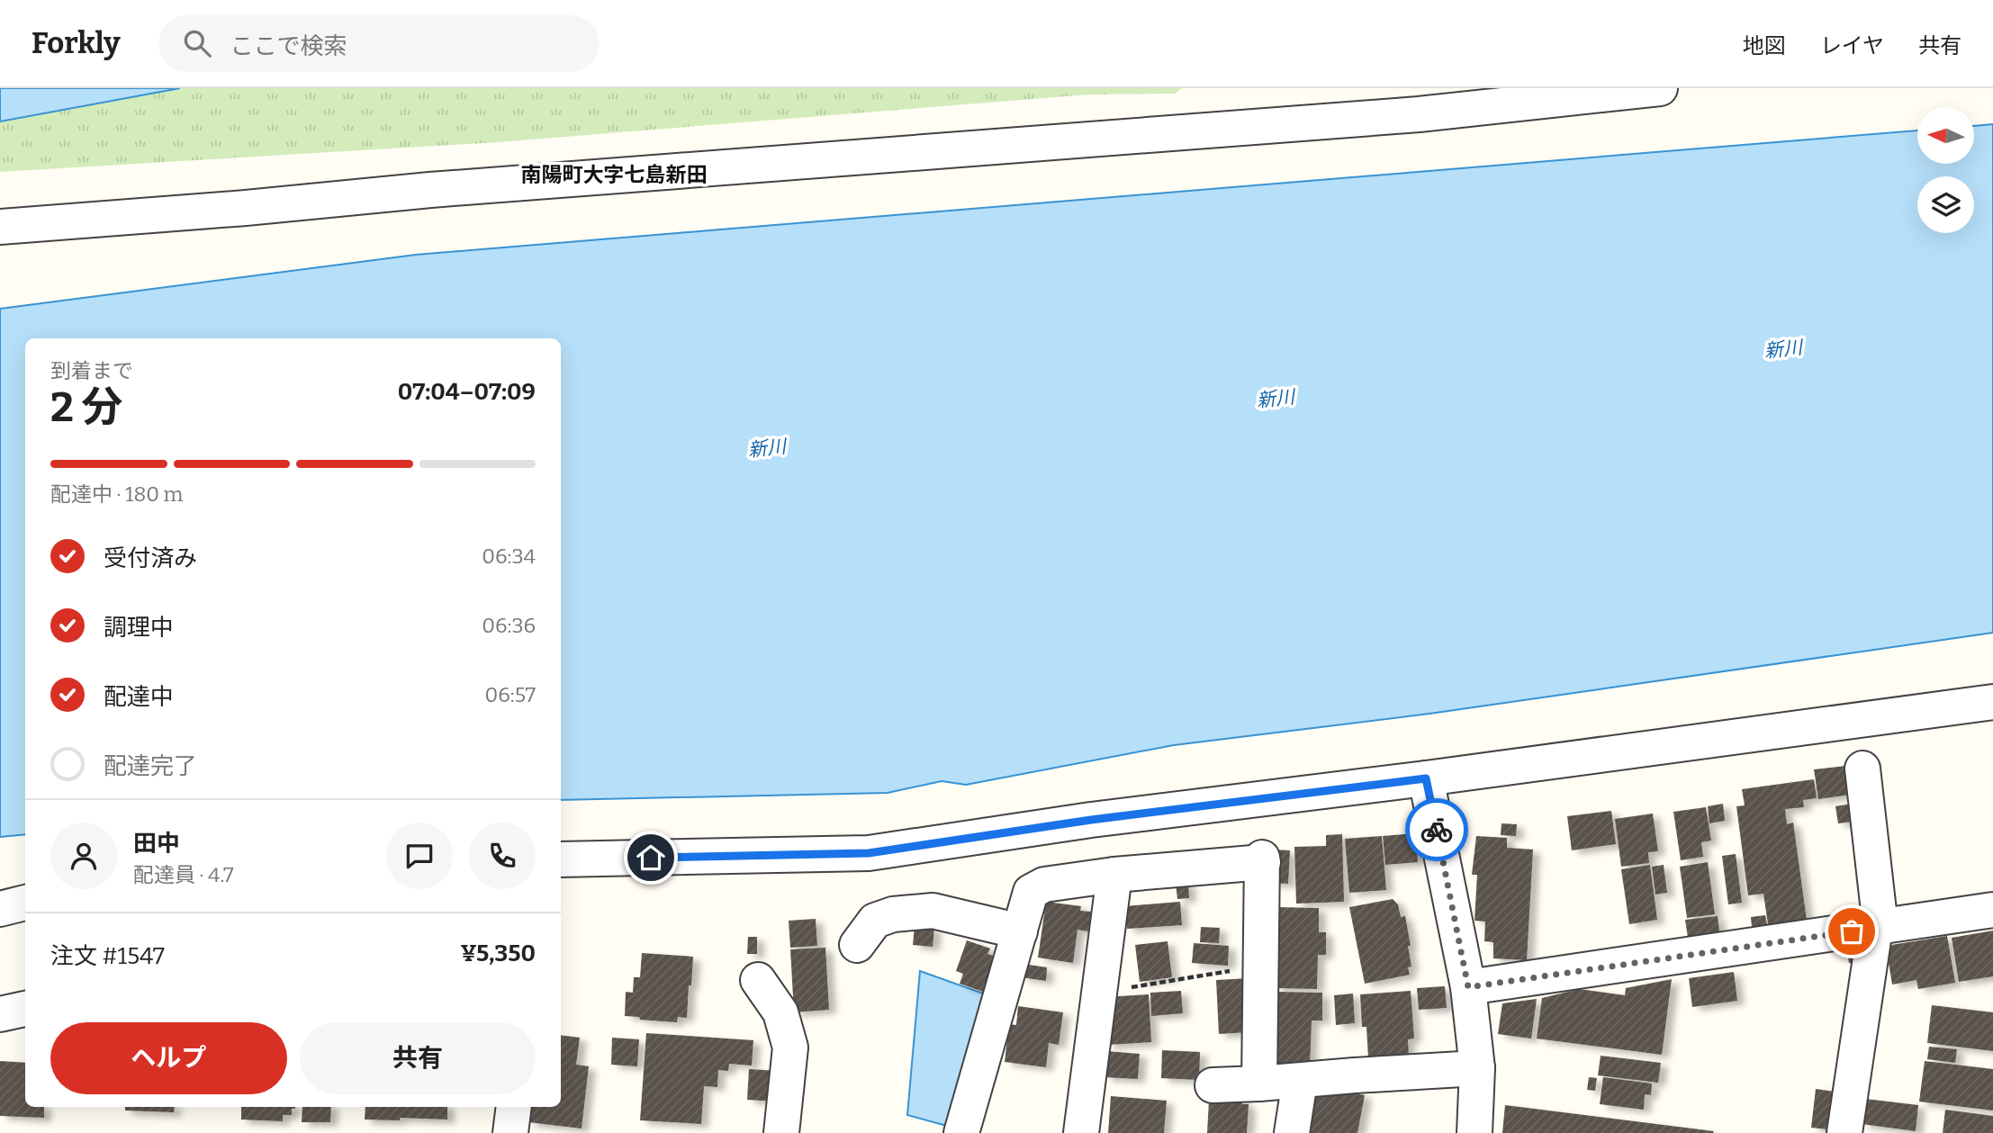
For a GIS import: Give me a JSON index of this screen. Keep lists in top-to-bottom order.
{
  "districts": ["南陽町大字七島新田"],
  "water": ["新川"],
  "north": "left",
  "page": {
    "header": "Forkly",
    "search": "ここで検索",
    "nav": ["地図", "レイヤ", "共有"],
    "heading": ["2 分", "到着まで", "07:04–07:09"],
    "panel": [
      "田中",
      "配達員 · 4.7",
      "注文 #1547",
      "¥5,350"
    ],
    "bar": "配達中 · 180 m",
    "list": [
      ["受付済み", "06:34"],
      ["調理中", "06:36"],
      ["配達中", "06:57"],
      "配達完了"
    ],
    "buttons": ["ヘルプ", "共有"]
  }
}
